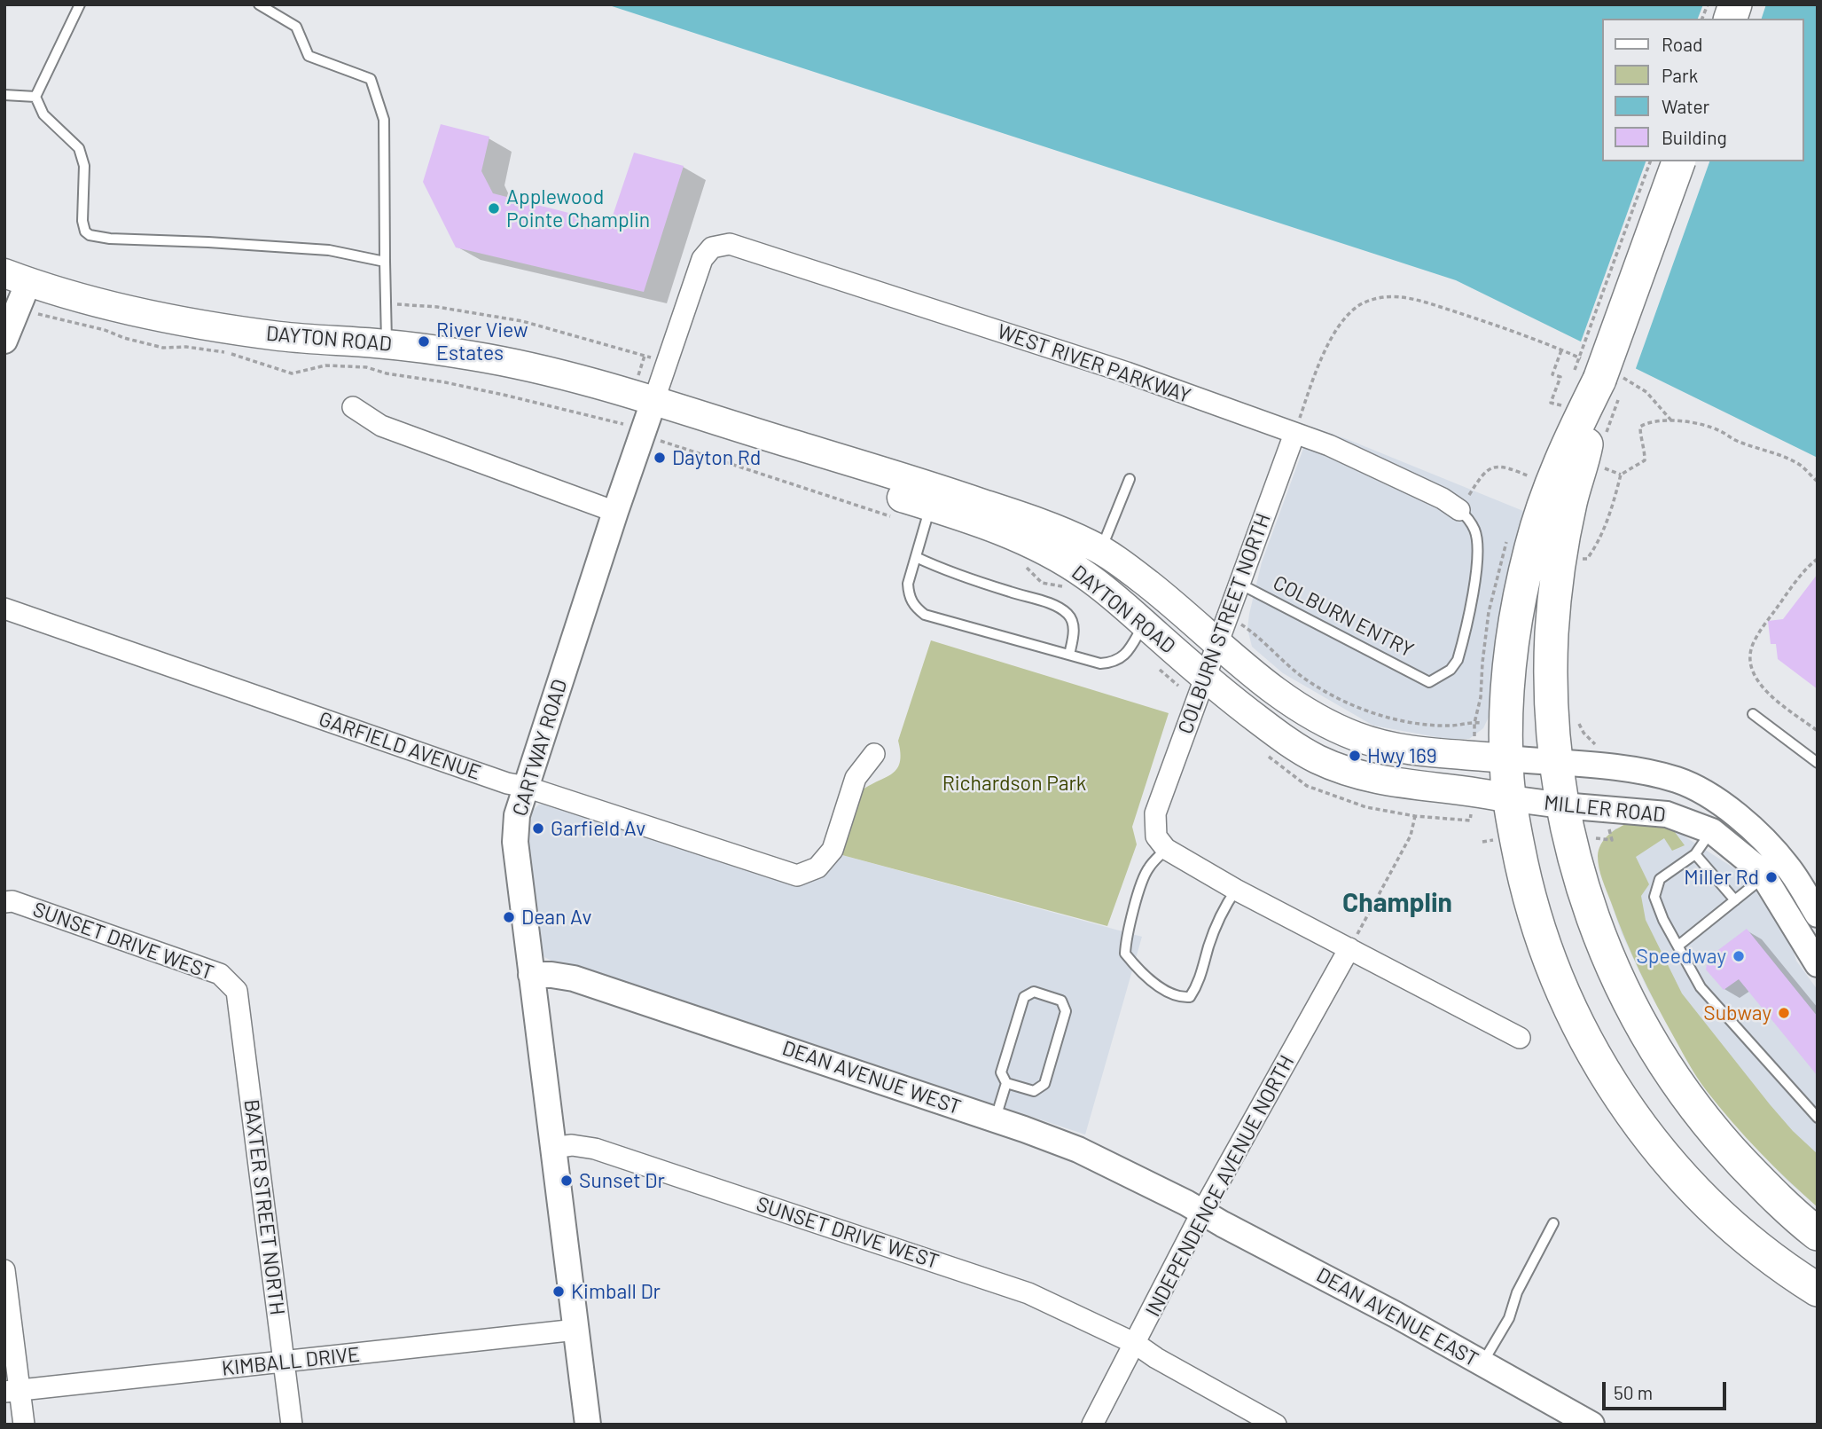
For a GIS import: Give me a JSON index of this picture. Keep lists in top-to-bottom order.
{
  "streets": {
    "main road": ["DAYTON ROAD"],
    "street": [
      "WEST RIVER PARKWAY",
      "COLBURN STREET NORTH",
      "GARFIELD AVENUE",
      "CARTWAY ROAD",
      "MILLER ROAD",
      "SUNSET DRIVE WEST",
      "DEAN AVENUE WEST",
      "INDEPENDENCE AVENUE NORTH",
      "BAXTER STREET NORTH",
      "DEAN AVENUE EAST",
      "KIMBALL DRIVE"
    ],
    "lane": ["COLBURN ENTRY"]
  },
  "crossings": [
    ["DAYTON ROAD", "COLBURN STREET NORTH"],
    ["DAYTON ROAD", "CARTWAY ROAD"],
    ["DAYTON ROAD", "MILLER ROAD"],
    ["WEST RIVER PARKWAY", "COLBURN ENTRY"],
    ["WEST RIVER PARKWAY", "COLBURN STREET NORTH"],
    ["WEST RIVER PARKWAY", "CARTWAY ROAD"],
    ["COLBURN ENTRY", "COLBURN STREET NORTH"],
    ["GARFIELD AVENUE", "CARTWAY ROAD"],
    ["CARTWAY ROAD", "SUNSET DRIVE WEST"],
    ["CARTWAY ROAD", "DEAN AVENUE WEST"],
    ["CARTWAY ROAD", "KIMBALL DRIVE"],
    ["SUNSET DRIVE WEST", "INDEPENDENCE AVENUE NORTH"],
    ["SUNSET DRIVE WEST", "BAXTER STREET NORTH"],
    ["DEAN AVENUE WEST", "INDEPENDENCE AVENUE NORTH"],
    ["DEAN AVENUE WEST", "DEAN AVENUE EAST"],
    ["INDEPENDENCE AVENUE NORTH", "DEAN AVENUE EAST"],
    ["BAXTER STREET NORTH", "KIMBALL DRIVE"]
  ],
  "districts": ["Champlin"],
  "parks": ["Richardson Park"],
  "places": [
    "Applewood Pointe Champlin",
    "River View Estates",
    "Dayton Rd",
    "Hwy 169",
    "Garfield Av",
    "Miller Rd",
    "Dean Av",
    "Speedway",
    "Subway",
    "Sunset Dr",
    "Kimball Dr"
  ],
  "legend": [
    "Road",
    "Park",
    "Water",
    "Building"
  ],
  "scale_bar": "50 m"
}
